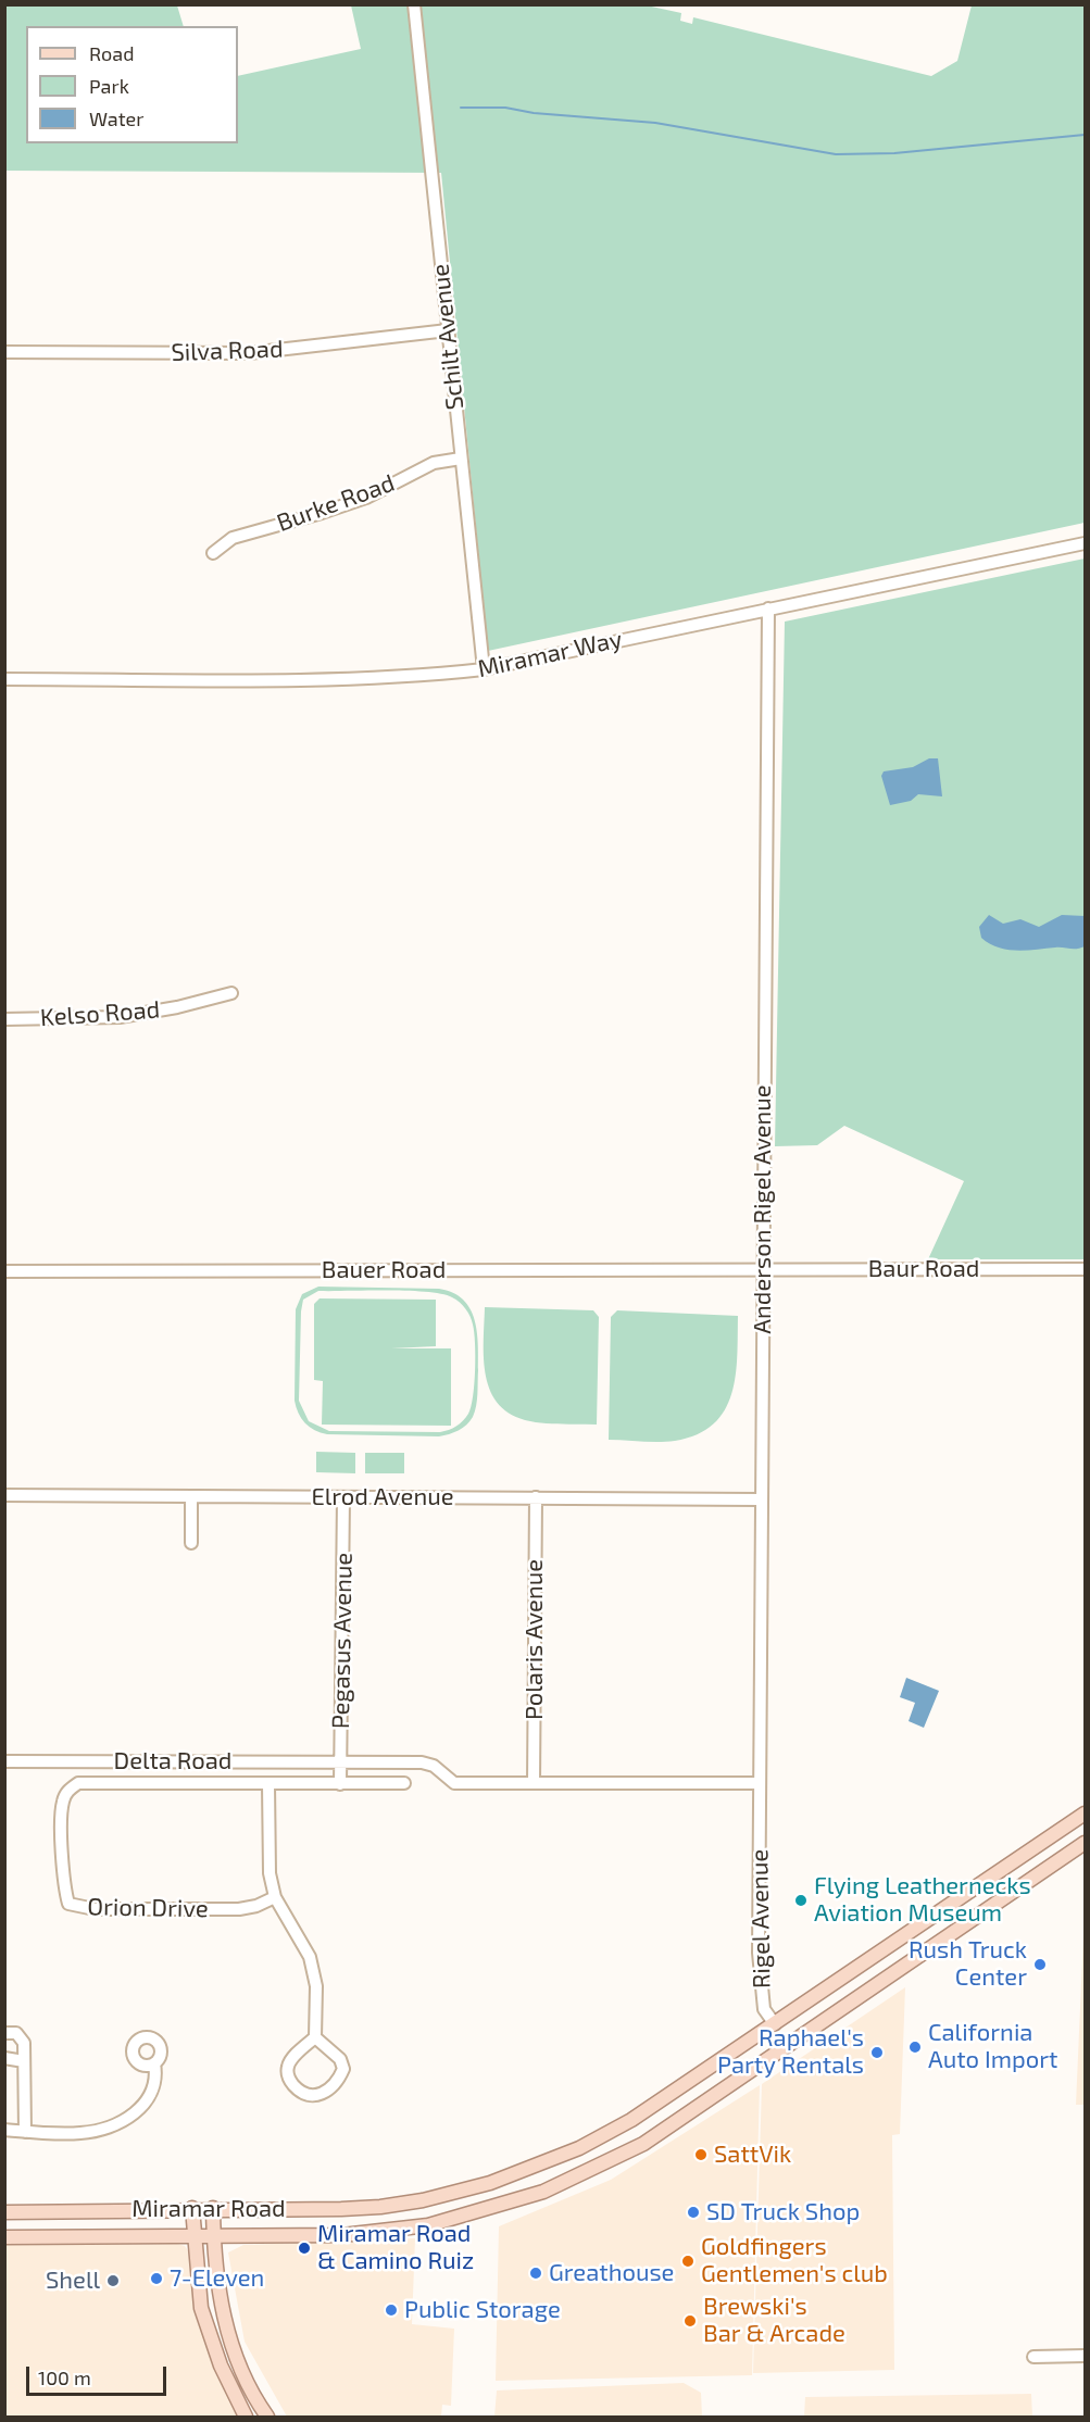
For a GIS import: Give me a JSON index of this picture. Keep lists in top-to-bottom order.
{
  "streets": {
    "main road": ["Miramar Road"],
    "street": [
      "Schilt Avenue",
      "Silva Road",
      "Burke Road",
      "Miramar Way",
      "Kelso Road",
      "Anderson Rigel Avenue",
      "Baur Road",
      "Bauer Road",
      "Elrod Avenue",
      "Polaris Avenue",
      "Pegasus Avenue",
      "Delta Road",
      "Orion Drive",
      "Rigel Avenue"
    ]
  },
  "crossings": [
    ["Schilt Avenue", "Silva Road"],
    ["Schilt Avenue", "Burke Road"],
    ["Schilt Avenue", "Miramar Way"],
    ["Miramar Way", "Anderson Rigel Avenue"],
    ["Anderson Rigel Avenue", "Baur Road"],
    ["Anderson Rigel Avenue", "Bauer Road"],
    ["Anderson Rigel Avenue", "Elrod Avenue"],
    ["Anderson Rigel Avenue", "Rigel Avenue"],
    ["Baur Road", "Bauer Road"],
    ["Elrod Avenue", "Polaris Avenue"],
    ["Elrod Avenue", "Pegasus Avenue"],
    ["Polaris Avenue", "Delta Road"],
    ["Pegasus Avenue", "Delta Road"],
    ["Delta Road", "Orion Drive"],
    ["Rigel Avenue", "Miramar Road"]
  ],
  "places": [
    "Flying Leathernecks Aviation Museum",
    "Rush Truck Center",
    "California Auto Import",
    "Raphael's Party Rentals",
    "SattVik",
    "SD Truck Shop",
    "Miramar Road & Camino Ruiz",
    "Goldfingers Gentlemen's club",
    "Greathouse",
    "7-Eleven",
    "Shell",
    "Public Storage",
    "Brewski's Bar & Arcade"
  ],
  "legend": ["Road", "Park", "Water"],
  "scale_bar": "100 m"
}
